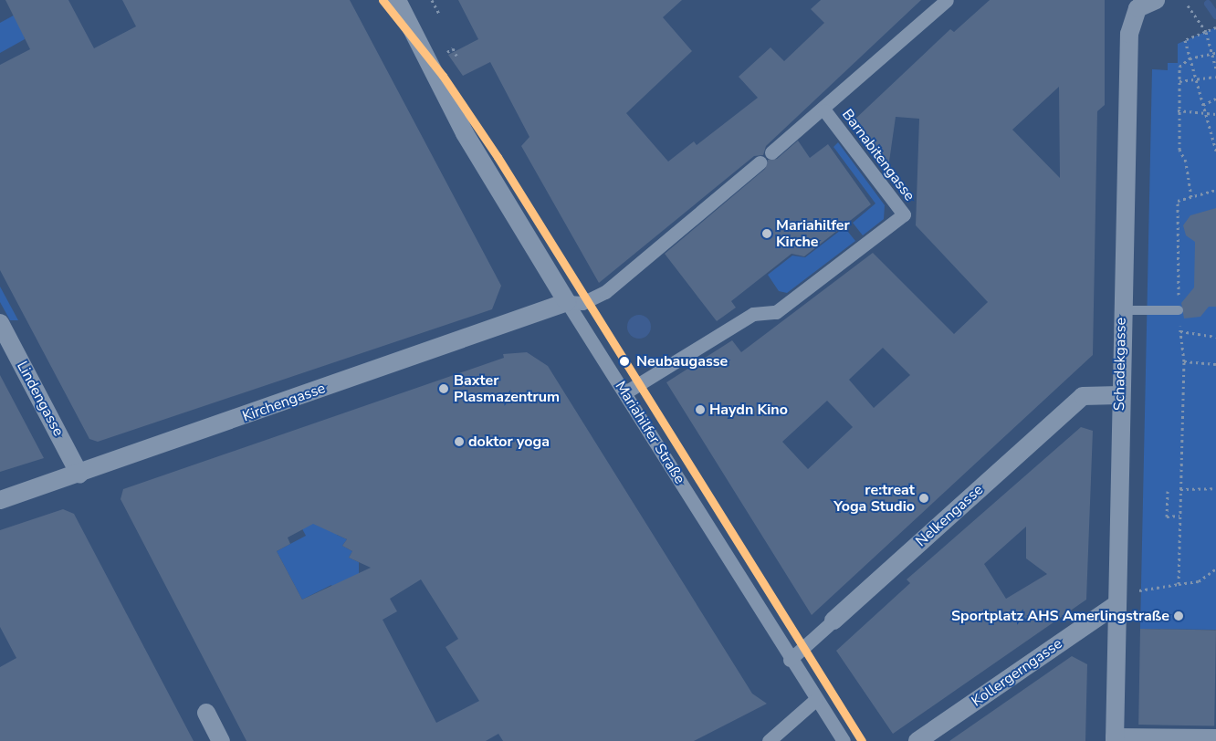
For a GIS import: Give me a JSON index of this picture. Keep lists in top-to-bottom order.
{
  "streets": {
    "street": [
      "Barnabitengasse",
      "Schadekgasse",
      "Lindengasse",
      "Kirchengasse",
      "Mariahilfer Straße",
      "Nelkengasse",
      "Kollergerngasse"
    ]
  },
  "crossings": [
    ["Barnabitengasse", "Mariahilfer Straße"],
    ["Schadekgasse", "Nelkengasse"],
    ["Schadekgasse", "Kollergerngasse"],
    ["Lindengasse", "Kirchengasse"],
    ["Kirchengasse", "Mariahilfer Straße"],
    ["Mariahilfer Straße", "Nelkengasse"]
  ],
  "places": [
    "Mariahilfer Kirche",
    "Neubaugasse",
    "Baxter Plasmazentrum",
    "Haydn Kino",
    "doktor yoga",
    "re:treat Yoga Studio",
    "Sportplatz AHS Amerlingstraße"
  ]
}
